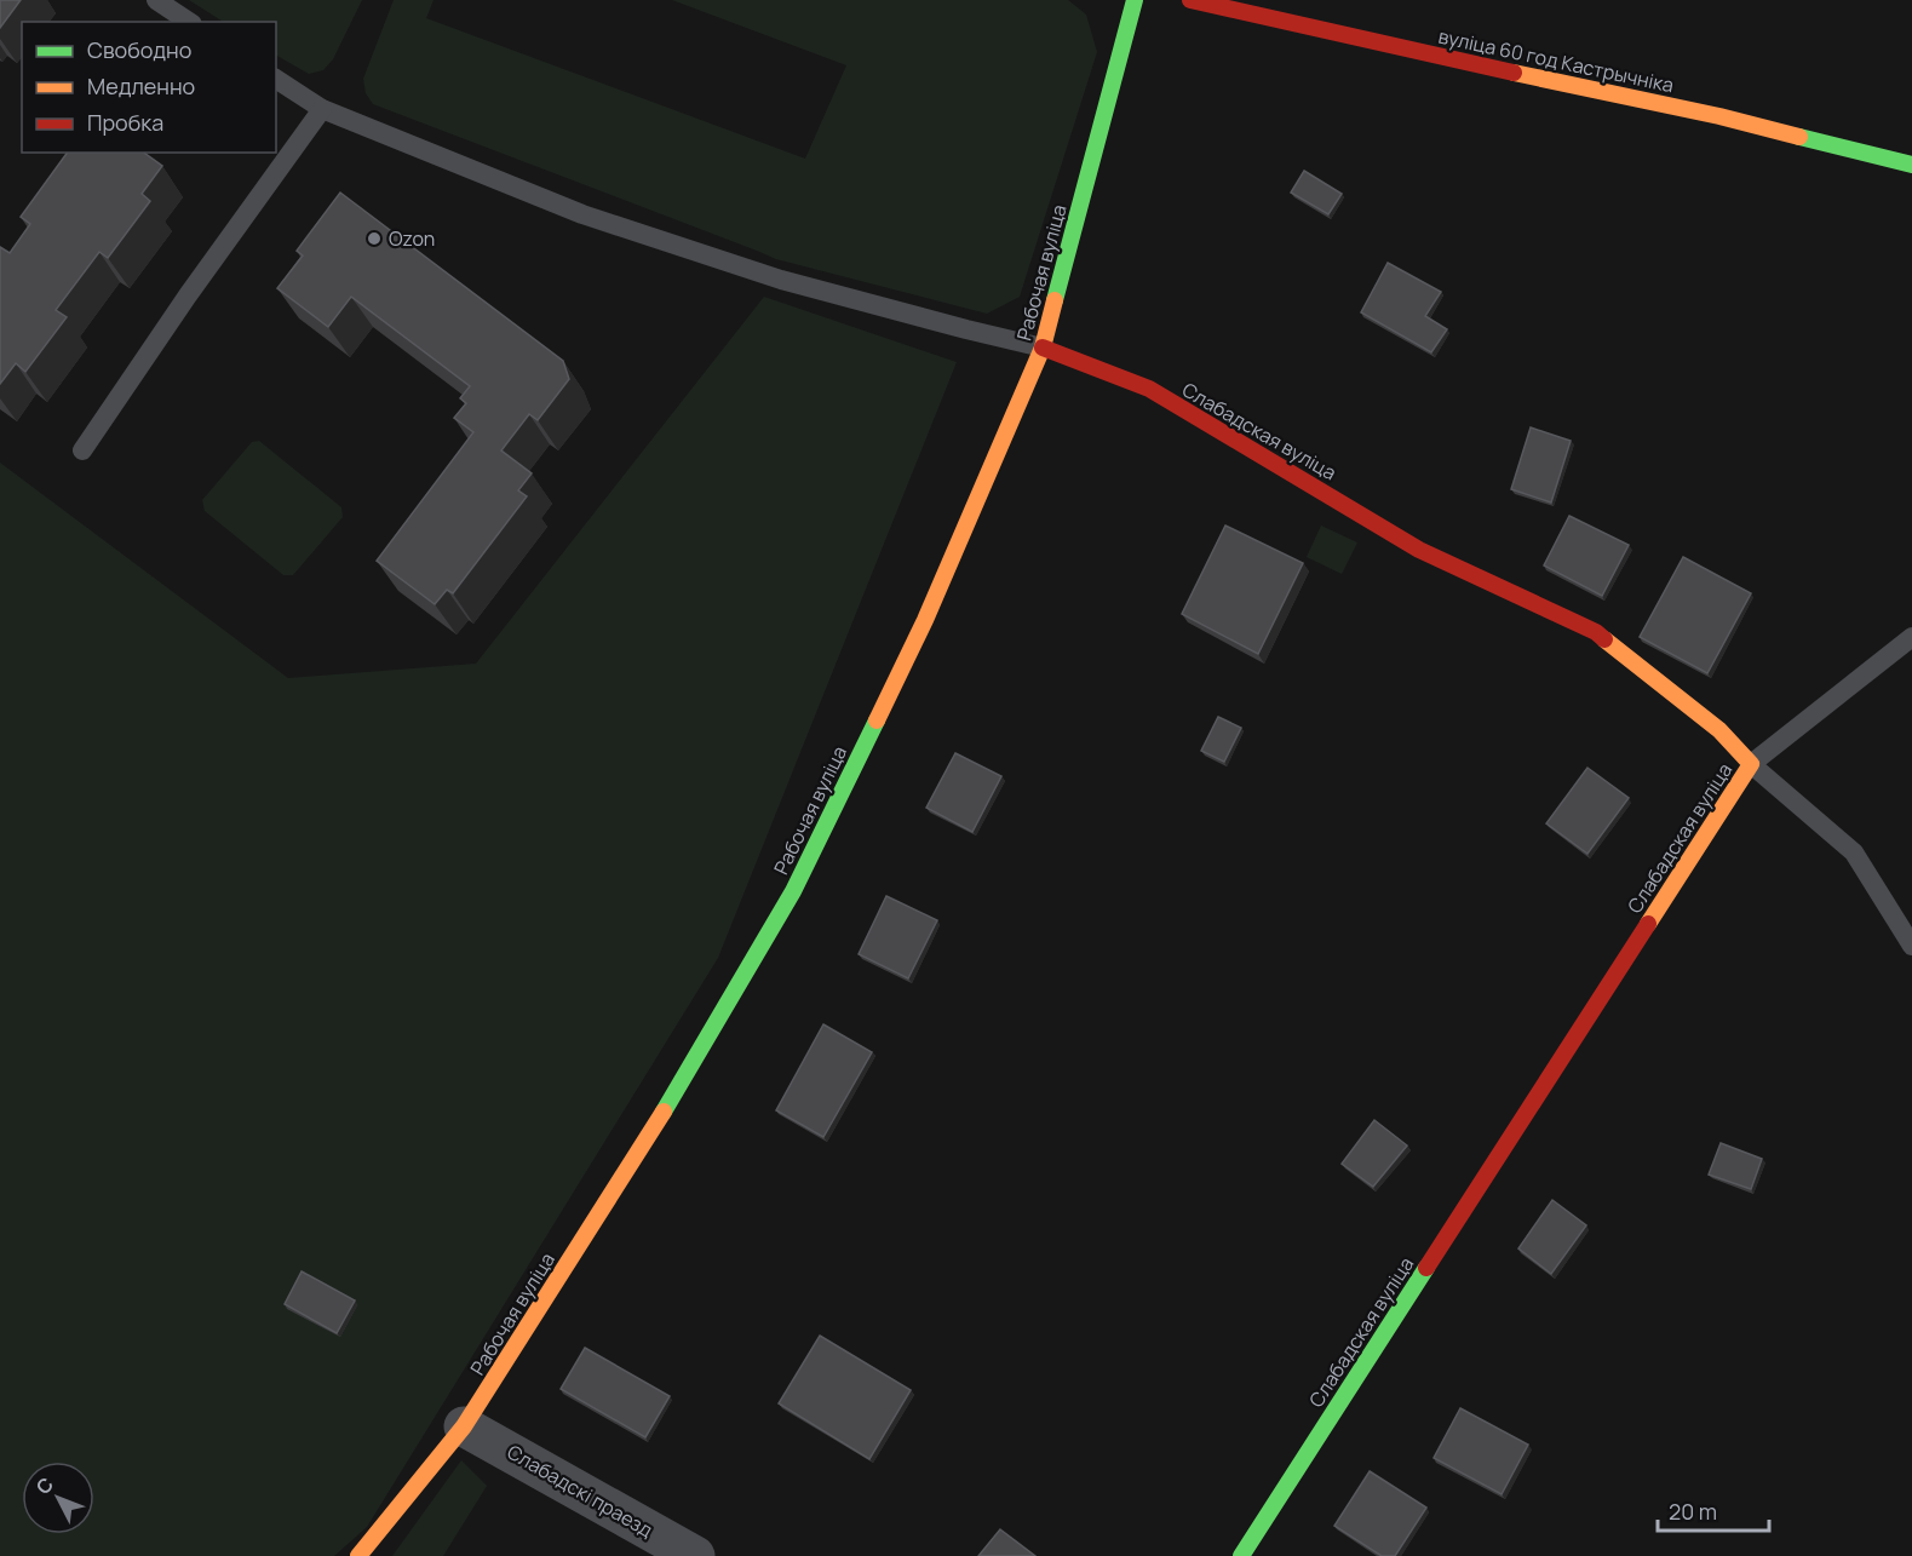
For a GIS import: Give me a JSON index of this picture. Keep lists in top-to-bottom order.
{
  "streets": {
    "street": [
      "вуліца 60 год Кастрычніка",
      "Рабочая вуліца",
      "Слабадская вуліца",
      "Слабадскі праезд"
    ]
  },
  "crossings": [
    ["Рабочая вуліца", "Слабадская вуліца"],
    ["Рабочая вуліца", "Слабадскі праезд"]
  ],
  "places": ["Ozon"],
  "legend": ["Свободно", "Медленно", "Пробка"],
  "scale_bar": "20 m",
  "north": "top left"
}
